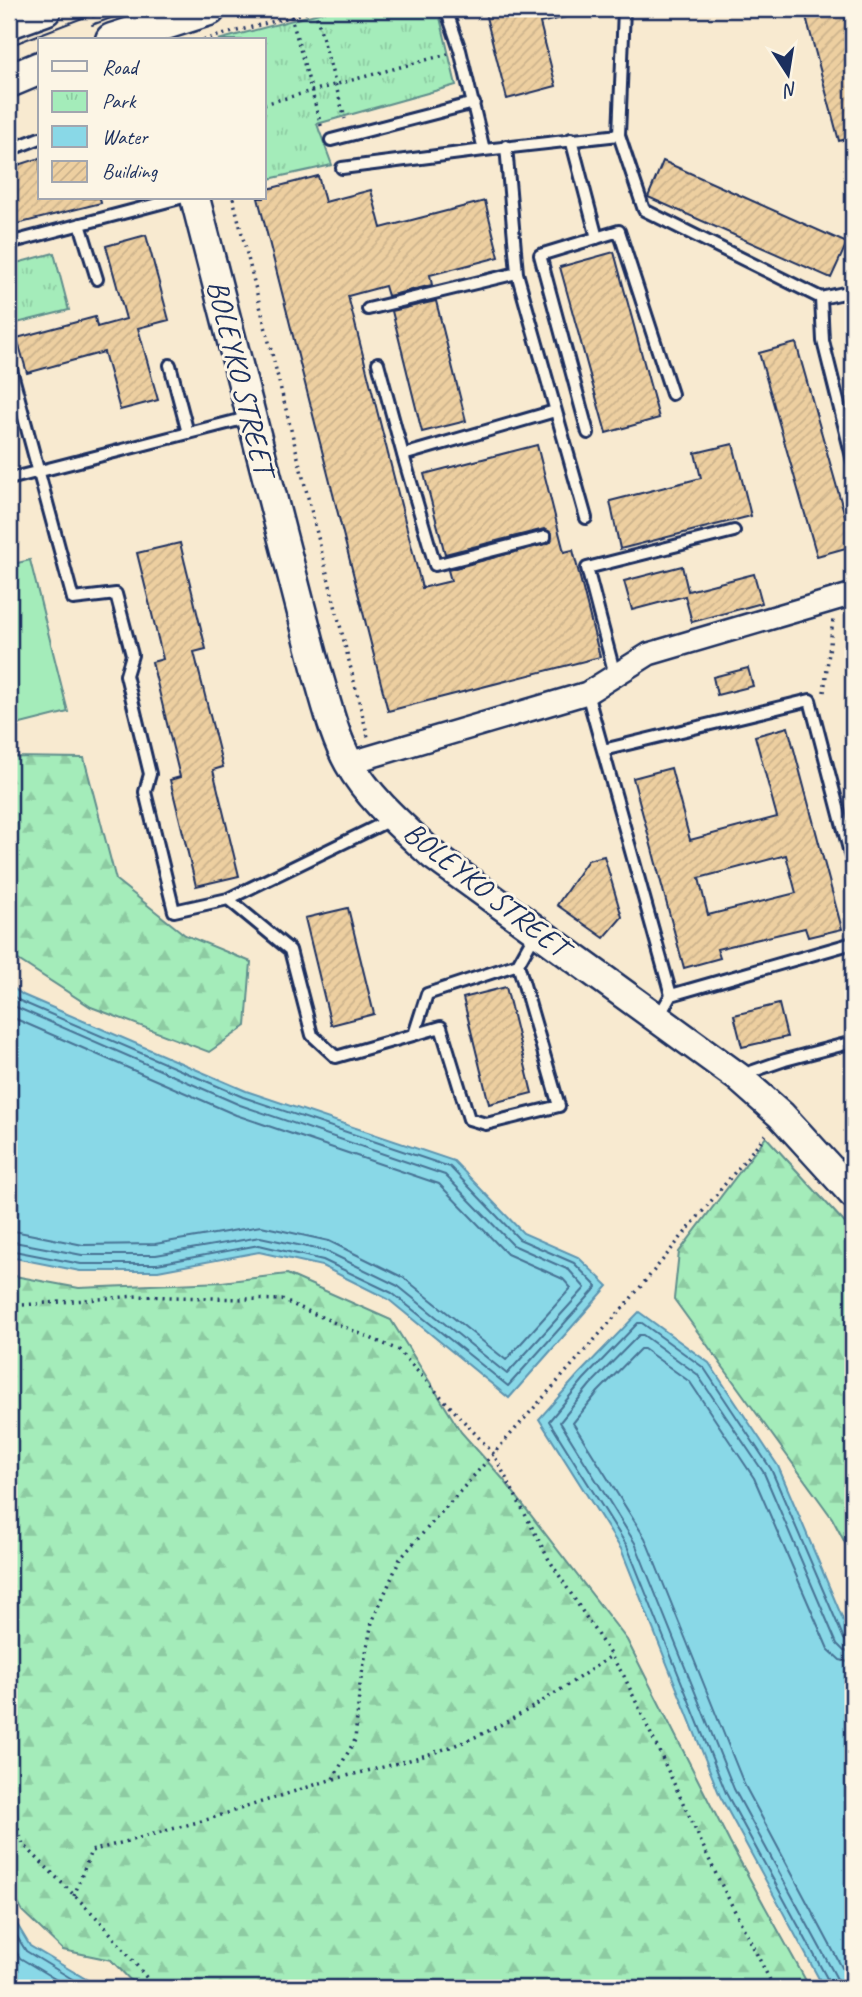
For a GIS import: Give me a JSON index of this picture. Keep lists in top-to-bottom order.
{
  "streets": {
    "street": ["BOLEYKO STREET"]
  },
  "legend": [
    "Road",
    "Park",
    "Water",
    "Building"
  ],
  "north": "bottom"
}
